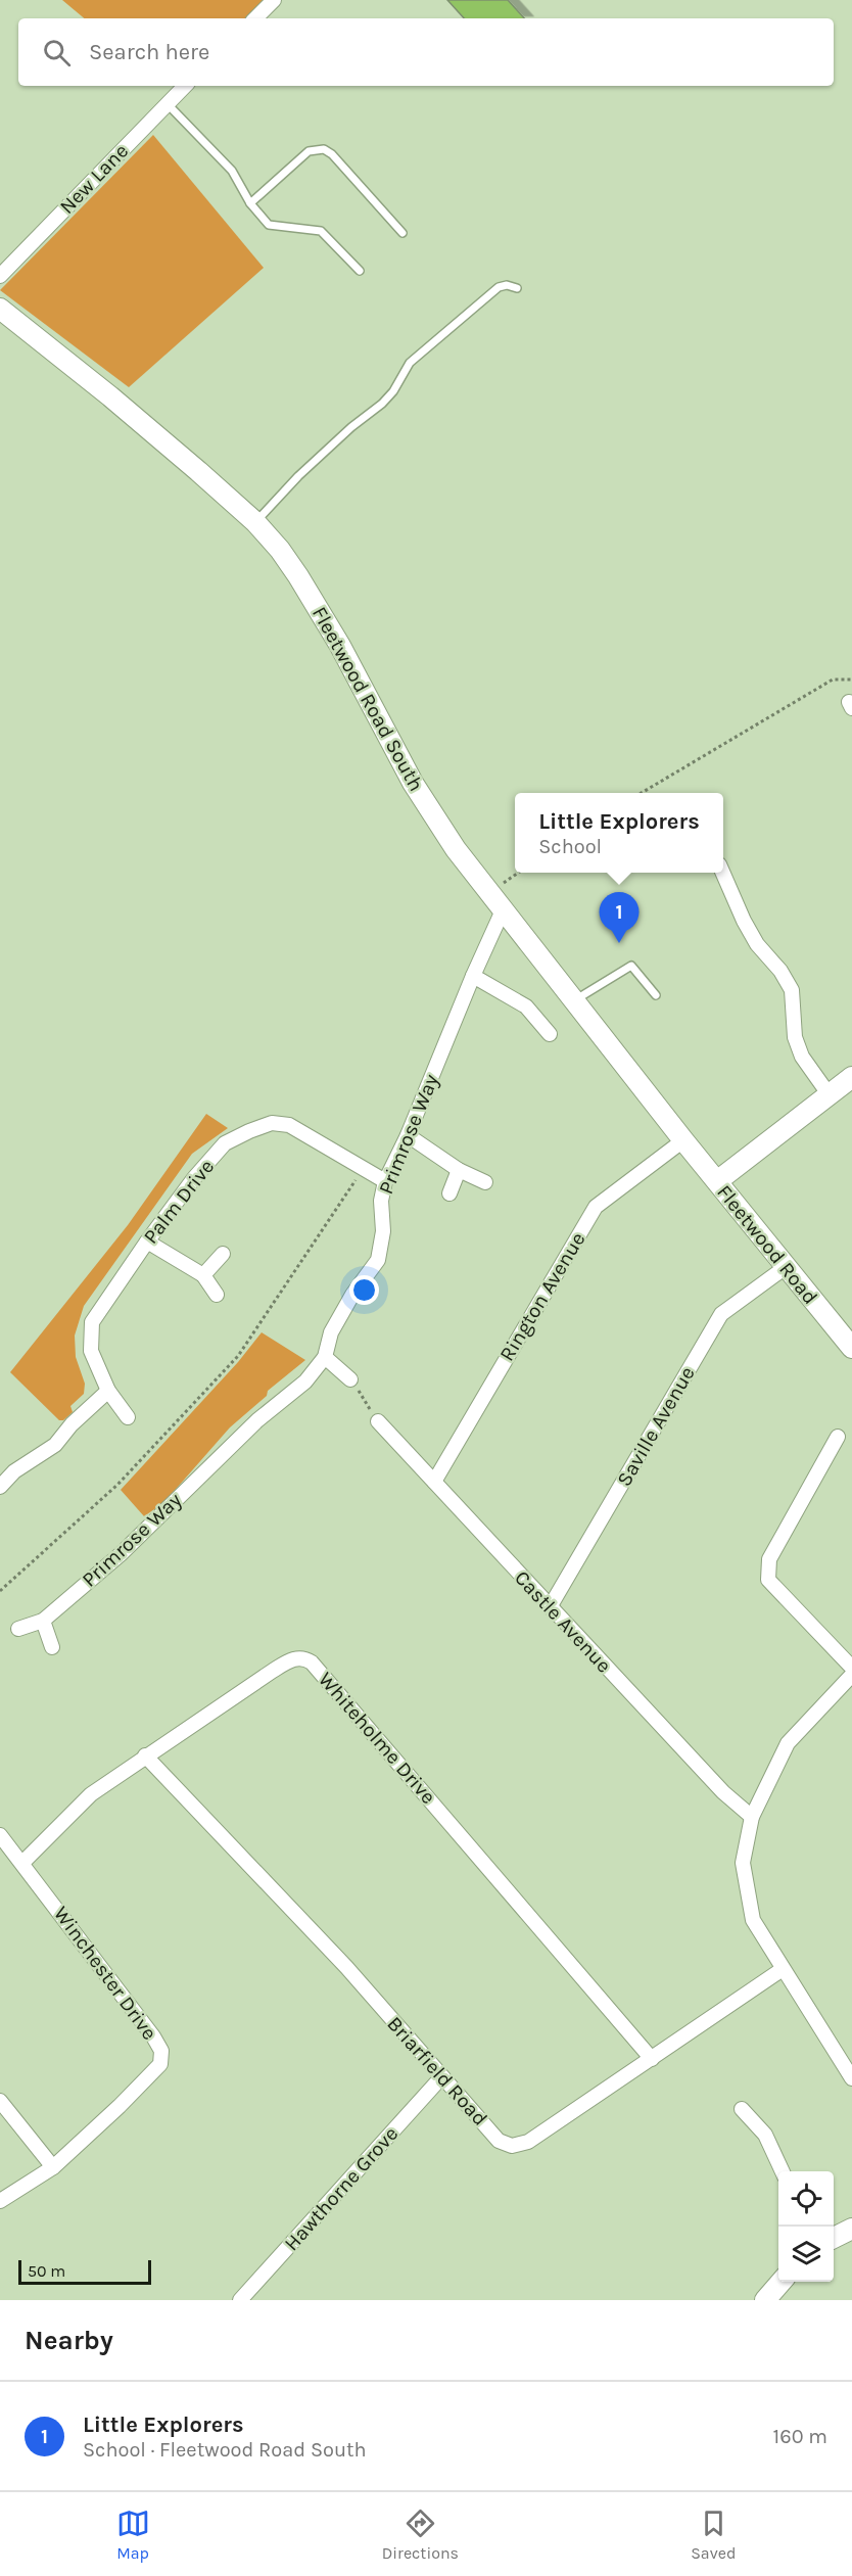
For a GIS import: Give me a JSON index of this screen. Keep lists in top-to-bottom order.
{
  "streets": {
    "main road": ["Fleetwood Road South", "Fleetwood Road"],
    "street": [
      "New Lane",
      "Primrose Way",
      "Palm Drive",
      "Rington Avenue",
      "Saville Avenue",
      "Castle Avenue",
      "Whiteholme Drive",
      "Winchester Drive",
      "Briarfield Road",
      "Hawthorne Grove"
    ]
  },
  "crossings": [
    ["Fleetwood Road South", "Primrose Way"],
    ["Fleetwood Road South", "Fleetwood Road"],
    ["Fleetwood Road South", "Rington Avenue"],
    ["Primrose Way", "Palm Drive"],
    ["Fleetwood Road", "Rington Avenue"],
    ["Fleetwood Road", "Saville Avenue"],
    ["Rington Avenue", "Castle Avenue"],
    ["Saville Avenue", "Castle Avenue"],
    ["Whiteholme Drive", "Winchester Drive"],
    ["Whiteholme Drive", "Briarfield Road"],
    ["Briarfield Road", "Hawthorne Grove"]
  ],
  "scale_bar": "50 m",
  "page": {
    "search": "Search here",
    "popup": ["Little Explorers", "School"],
    "pins": "1",
    "scale": "50 m",
    "heading": "Nearby",
    "list": [
      {
        "mark": "1",
        "name": "Little Explorers",
        "note": "School · Fleetwood Road South",
        "value": "160 m"
      }
    ],
    "nav": ["Map", "Directions", "Saved"]
  }
}
